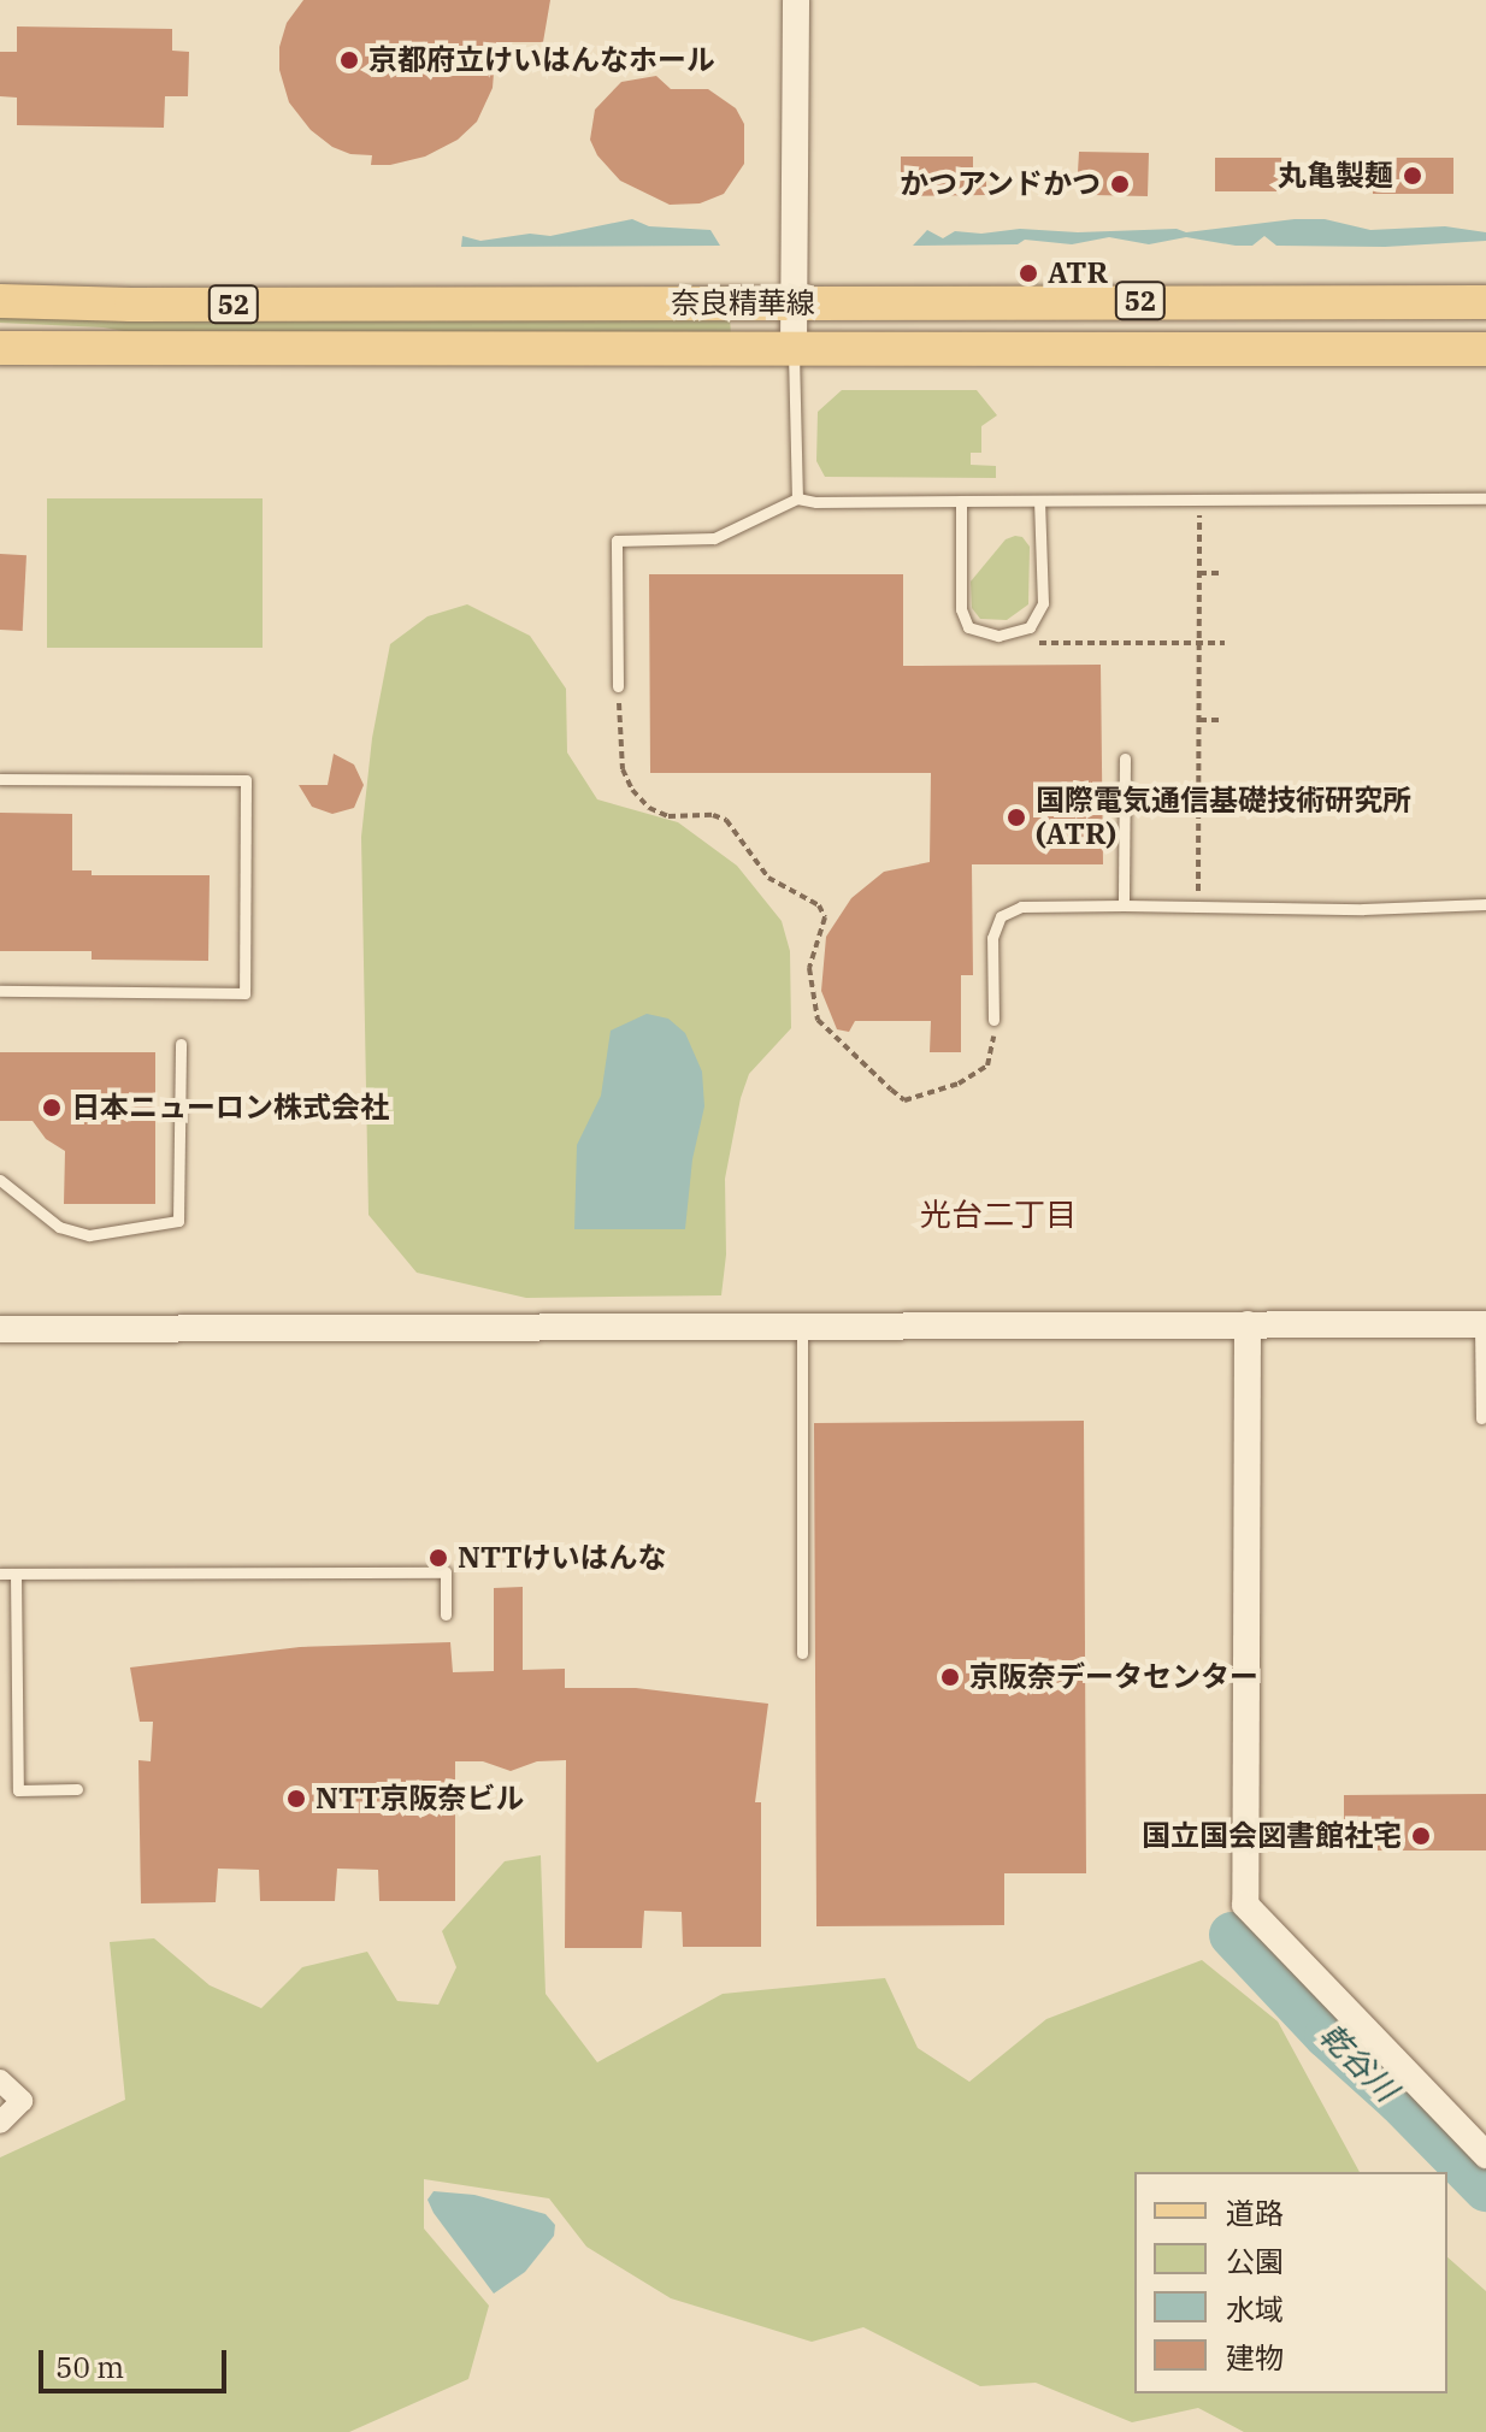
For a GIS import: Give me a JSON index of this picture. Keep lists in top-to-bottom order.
{
  "streets": {
    "main road": ["52", "奈良精華線"]
  },
  "districts": ["光台二丁目"],
  "water": ["乾谷川"],
  "places": [
    "京都府立けいはんなホール",
    "丸亀製麺",
    "かつアンドかつ",
    "ATR",
    "国際電気通信基礎技術研究所 (ATR)",
    "日本ニューロン株式会社",
    "NTTけいはんな",
    "京阪奈データセンター",
    "NTT京阪奈ビル",
    "国立国会図書館社宅"
  ],
  "legend": [
    "道路",
    "公園",
    "水域",
    "建物"
  ],
  "scale_bar": "50 m"
}
